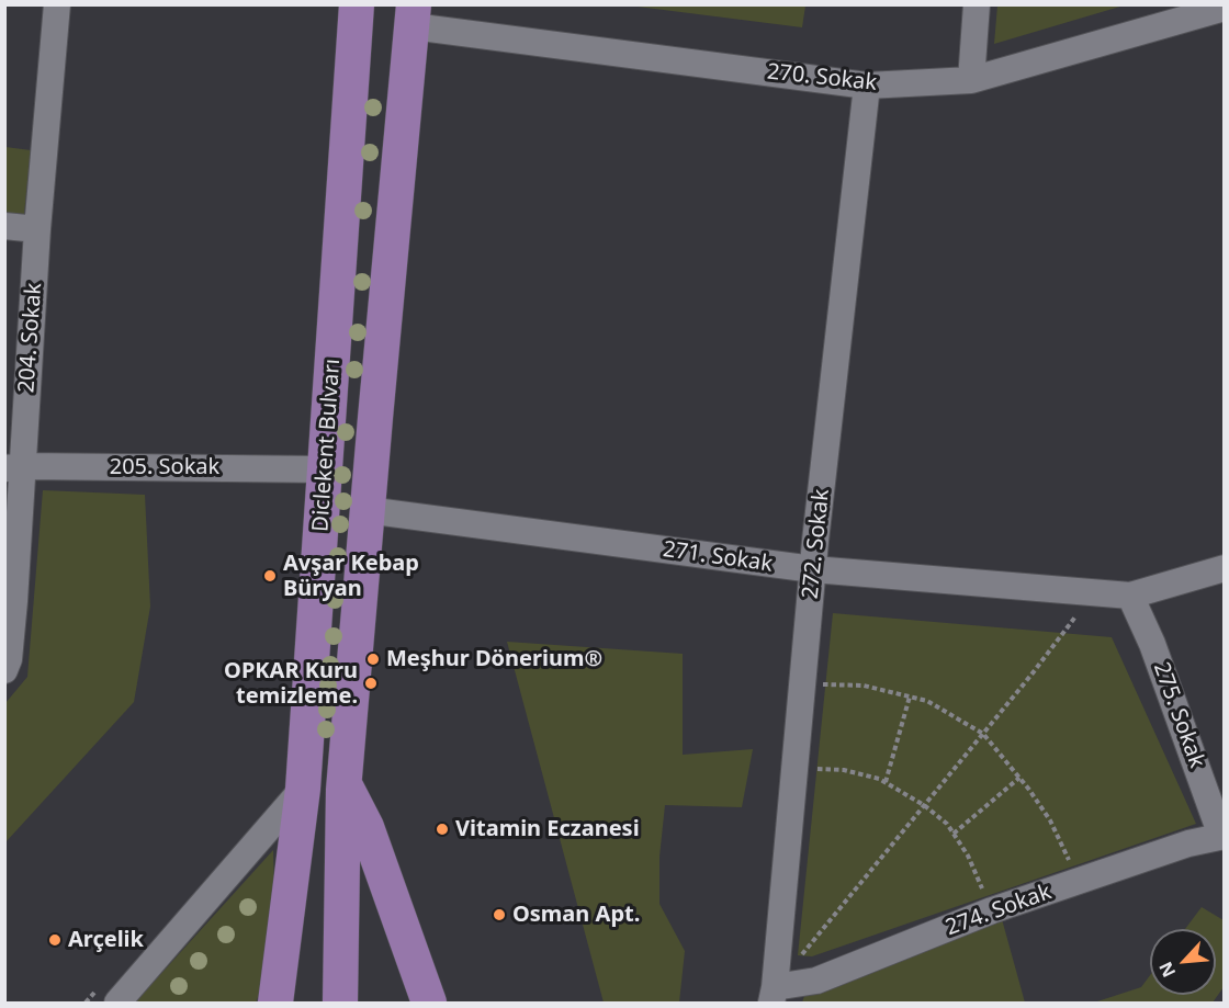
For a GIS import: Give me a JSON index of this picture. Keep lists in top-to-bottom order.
{
  "streets": {
    "main road": ["Diclekent Bulvarı"],
    "street": [
      "270. Sokak",
      "204. Sokak",
      "205. Sokak",
      "272. Sokak",
      "271. Sokak",
      "275. Sokak",
      "274. Sokak"
    ]
  },
  "crossings": [
    ["270. Sokak", "Diclekent Bulvarı"],
    ["270. Sokak", "272. Sokak"],
    ["204. Sokak", "205. Sokak"],
    ["Diclekent Bulvarı", "205. Sokak"],
    ["Diclekent Bulvarı", "271. Sokak"],
    ["272. Sokak", "271. Sokak"],
    ["272. Sokak", "274. Sokak"],
    ["271. Sokak", "275. Sokak"],
    ["275. Sokak", "274. Sokak"]
  ],
  "places": [
    "Avşar Kebap Büryan",
    "Meşhur Dönerium®",
    "OPKAR Kuru temizleme.",
    "Vitamin Eczanesi",
    "Osman Apt.",
    "Arçelik"
  ],
  "north": "bottom left"
}
